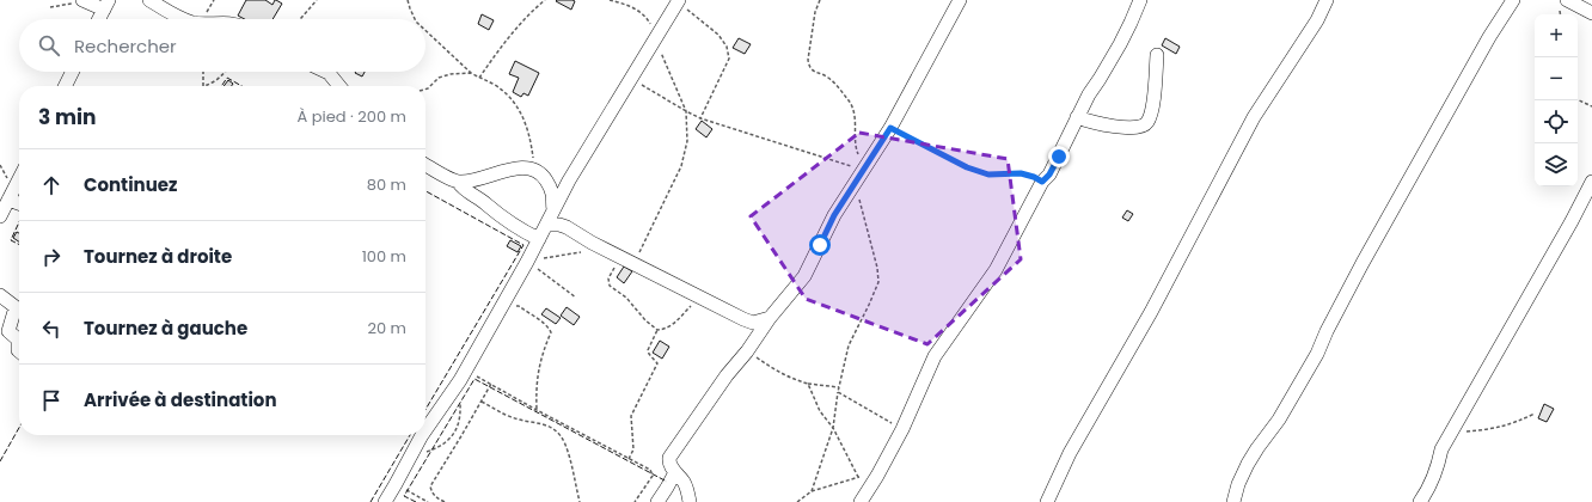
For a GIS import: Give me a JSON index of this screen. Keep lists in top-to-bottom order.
{
  "page": {
    "map_buttons": ["+", "−"],
    "search": "Rechercher",
    "heading": ["3 min", "À pied · 200 m"],
    "list": [
      ["Continuez", "80 m"],
      ["Tournez à droite", "100 m"],
      ["Tournez à gauche", "20 m"],
      "Arrivée à destination"
    ]
  }
}
